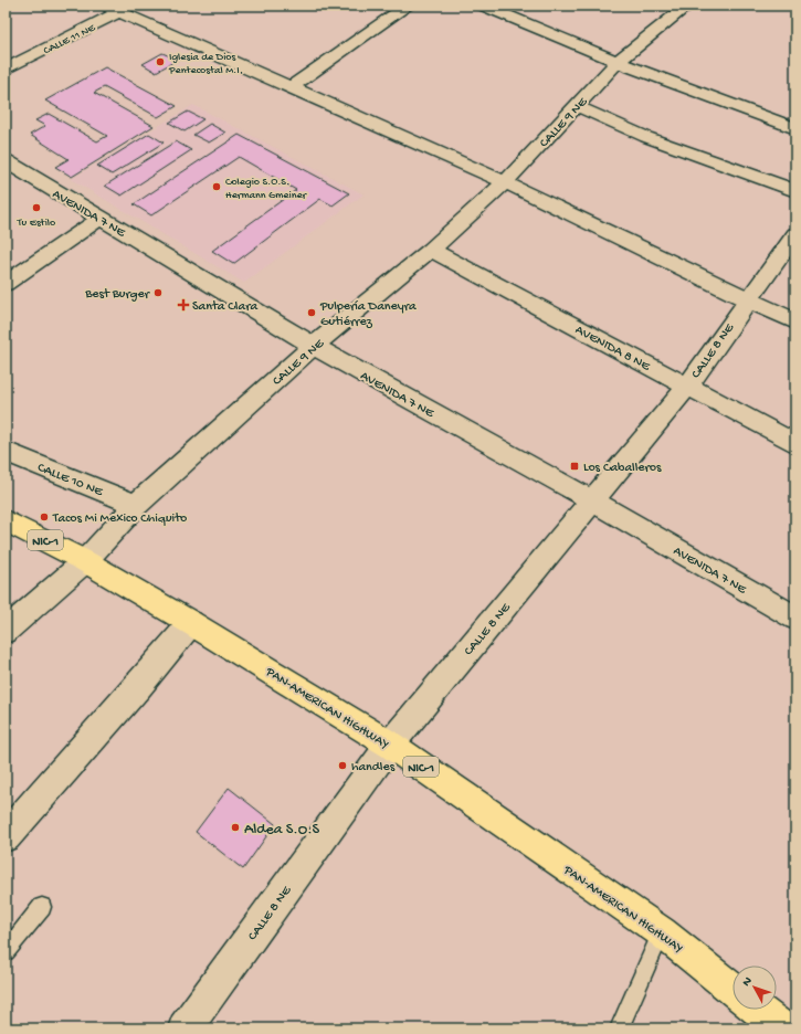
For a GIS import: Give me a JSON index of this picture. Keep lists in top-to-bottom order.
{
  "streets": {
    "highway": ["NIC-1", "PAN-AMERICAN HIGHWAY"],
    "street": [
      "CALLE 11 NE",
      "CALLE 9 NE",
      "AVENIDA 7 NE",
      "AVENIDA 8 NE",
      "CALLE 8 NE",
      "CALLE 10 NE"
    ]
  },
  "crossings": [
    ["CALLE 9 NE", "AVENIDA 7 NE"],
    ["CALLE 9 NE", "AVENIDA 8 NE"],
    ["CALLE 9 NE", "CALLE 10 NE"],
    ["CALLE 9 NE", "PAN-AMERICAN HIGHWAY"],
    ["AVENIDA 7 NE", "CALLE 8 NE"],
    ["AVENIDA 8 NE", "CALLE 8 NE"],
    ["CALLE 8 NE", "PAN-AMERICAN HIGHWAY"]
  ],
  "places": {
    "other": [
      "Iglesia de Dios Pentecostal M.I.",
      "Colegio S.O.S. Hermann Gmeiner",
      "Tu Estilo",
      "Best Burger",
      "Pulpería Daneyra Gutiérrez",
      "Tacos Mi Mexico Chiquito",
      "handles",
      "Aldea S.O.S"
    ],
    "health": ["Santa Clara"],
    "transit": ["Los Caballeros"]
  },
  "north": "top left"
}
